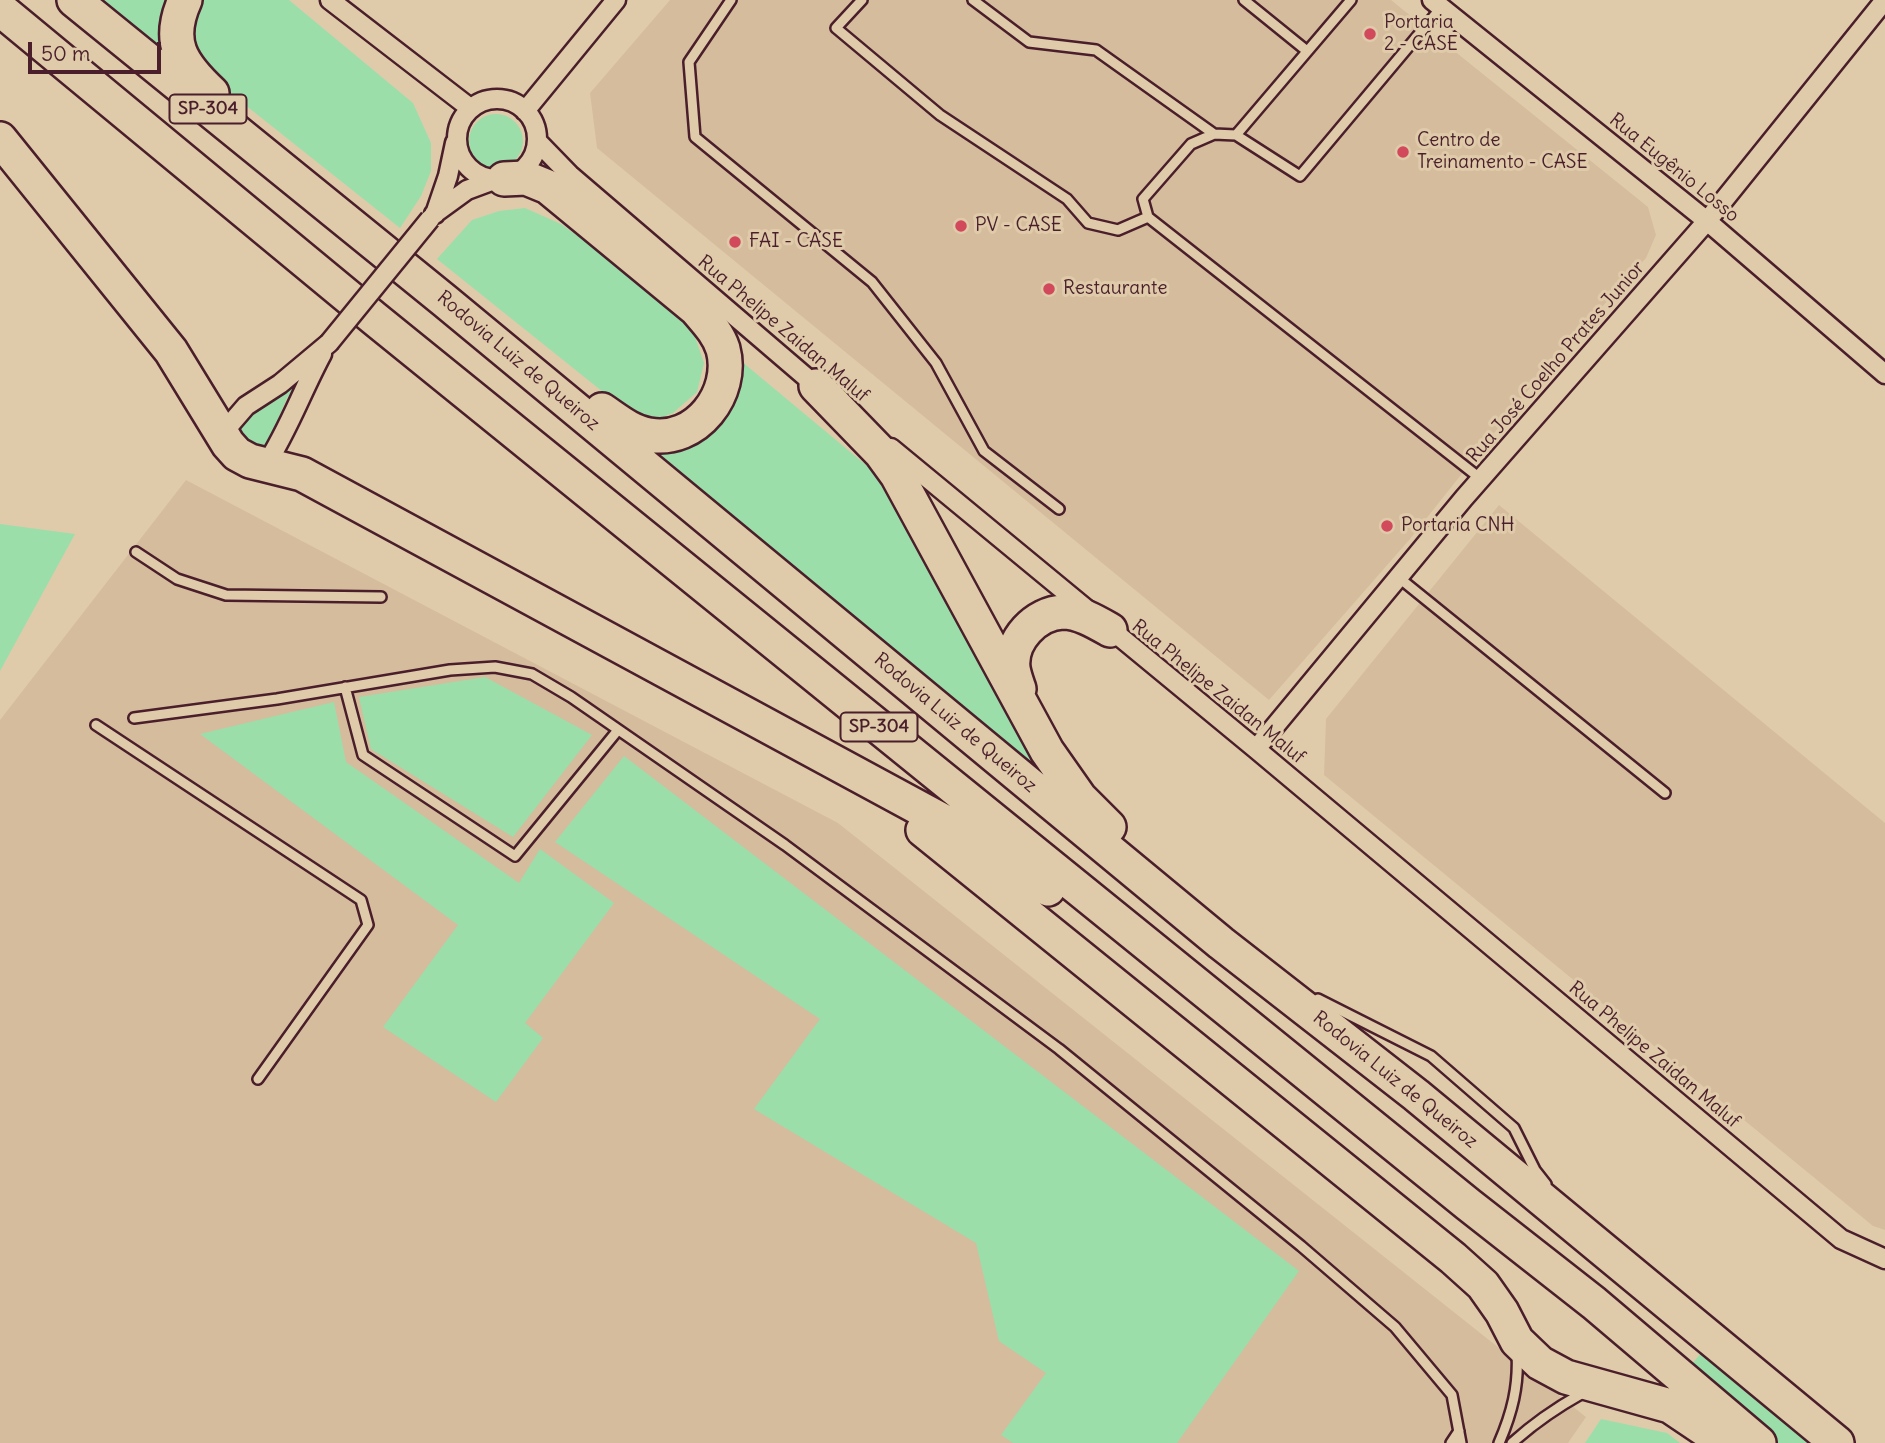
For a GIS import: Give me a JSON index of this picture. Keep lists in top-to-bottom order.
{
  "streets": {
    "highway": ["SP-304", "Rodovia Luiz de Queiroz"],
    "street": ["Rua Eugênio Losso", "Rua Phelipe Zaidan Maluf", "Rua José Coelho Prates Junior"]
  },
  "crossings": [
    ["Rua Eugênio Losso", "Rua José Coelho Prates Junior"],
    ["Rua Phelipe Zaidan Maluf", "Rua José Coelho Prates Junior"]
  ],
  "places": [
    "Portaria 2 - CASE",
    "Centro de Treinamento - CASE",
    "PV - CASE",
    "FAI - CASE",
    "Restaurante",
    "Portaria CNH"
  ],
  "scale_bar": "50 m"
}
